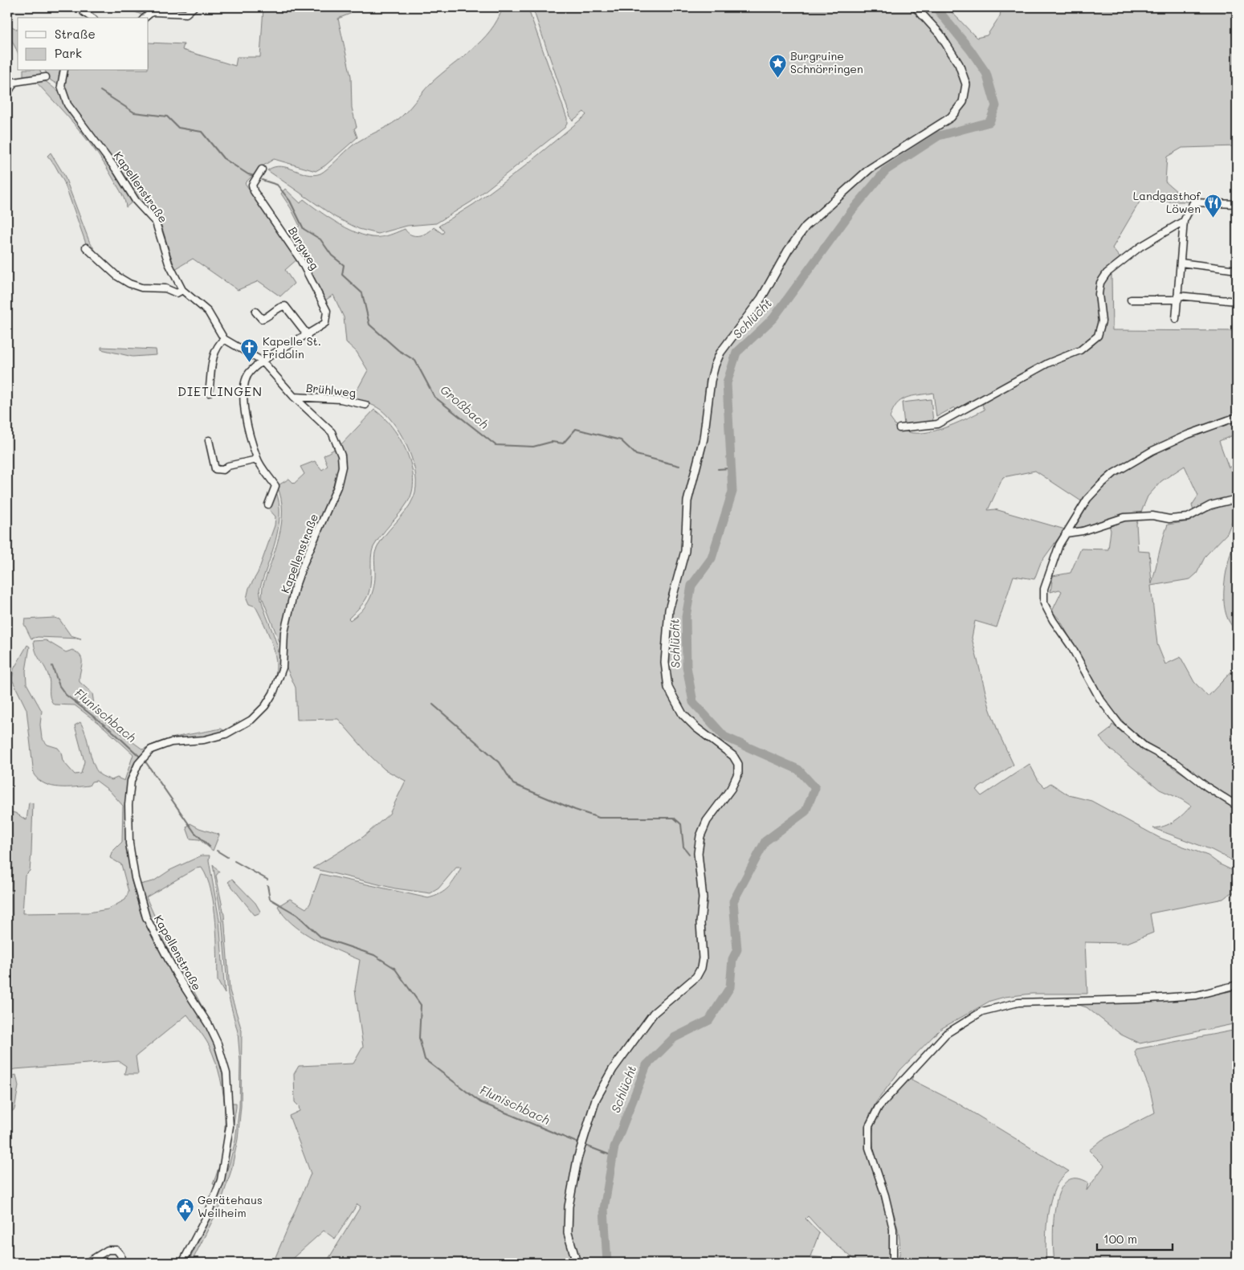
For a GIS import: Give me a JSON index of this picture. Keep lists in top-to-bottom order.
{
  "streets": {
    "street": ["Kapellenstraße", "Burgweg", "Brühlweg"]
  },
  "crossings": [
    ["Kapellenstraße", "Burgweg"],
    ["Kapellenstraße", "Brühlweg"]
  ],
  "districts": ["DIETLINGEN"],
  "water": ["Schlücht", "Großbach", "Flunischbach"],
  "places": {
    "place": ["Burgruine Schnörringen"],
    "restaurant": ["Landgasthof Löwen"],
    "church": ["Kapelle St. Fridolin"],
    "public building": ["Gerätehaus Weilheim"]
  },
  "legend": ["Straße", "Park"],
  "scale_bar": "100 m"
}
